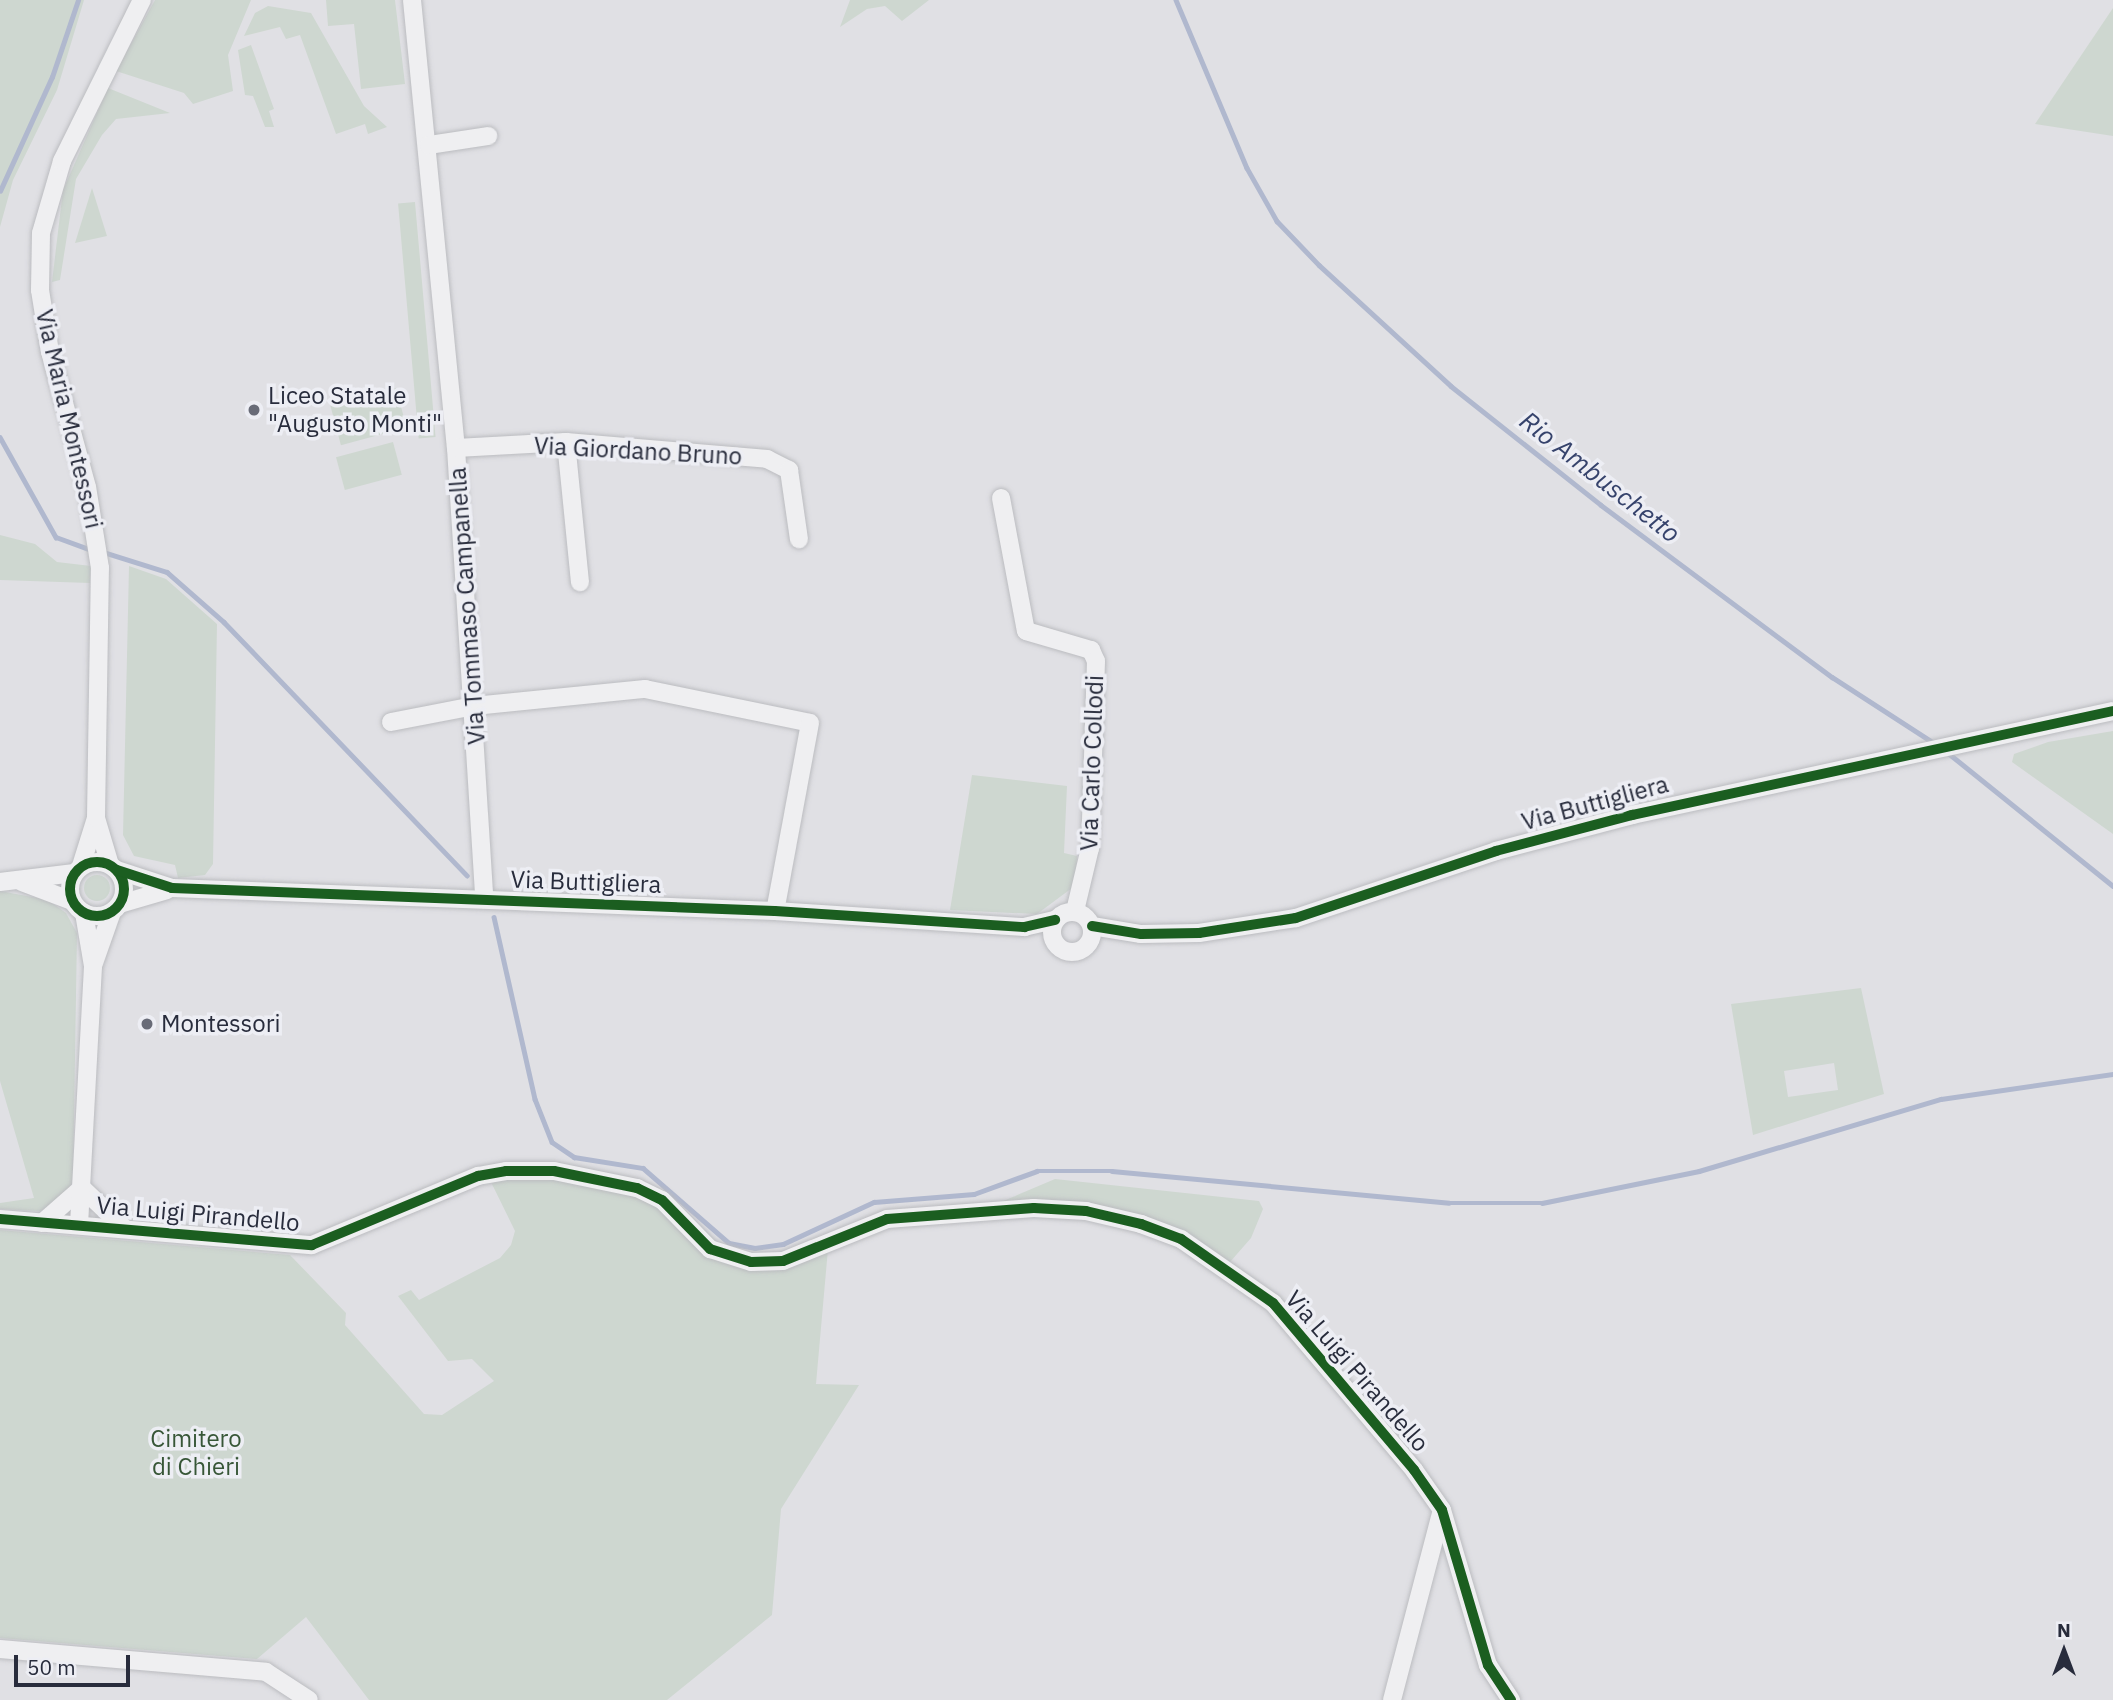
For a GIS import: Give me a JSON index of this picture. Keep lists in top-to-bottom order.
{
  "streets": {
    "street": [
      "Via Maria Montessori",
      "Via Giordano Bruno",
      "Via Tommaso Campanella",
      "Via Carlo Collodi",
      "Via Buttigliera",
      "Via Luigi Pirandello"
    ]
  },
  "crossings": [
    ["Via Maria Montessori", "Via Buttigliera"],
    ["Via Giordano Bruno", "Via Tommaso Campanella"],
    ["Via Tommaso Campanella", "Via Buttigliera"],
    ["Via Carlo Collodi", "Via Buttigliera"]
  ],
  "water": ["Rio Ambuschetto"],
  "parks": ["Cimitero di Chieri"],
  "places": ["Liceo Statale \"Augusto Monti\"", "Montessori"],
  "scale_bar": "50 m",
  "north": "top"
}
